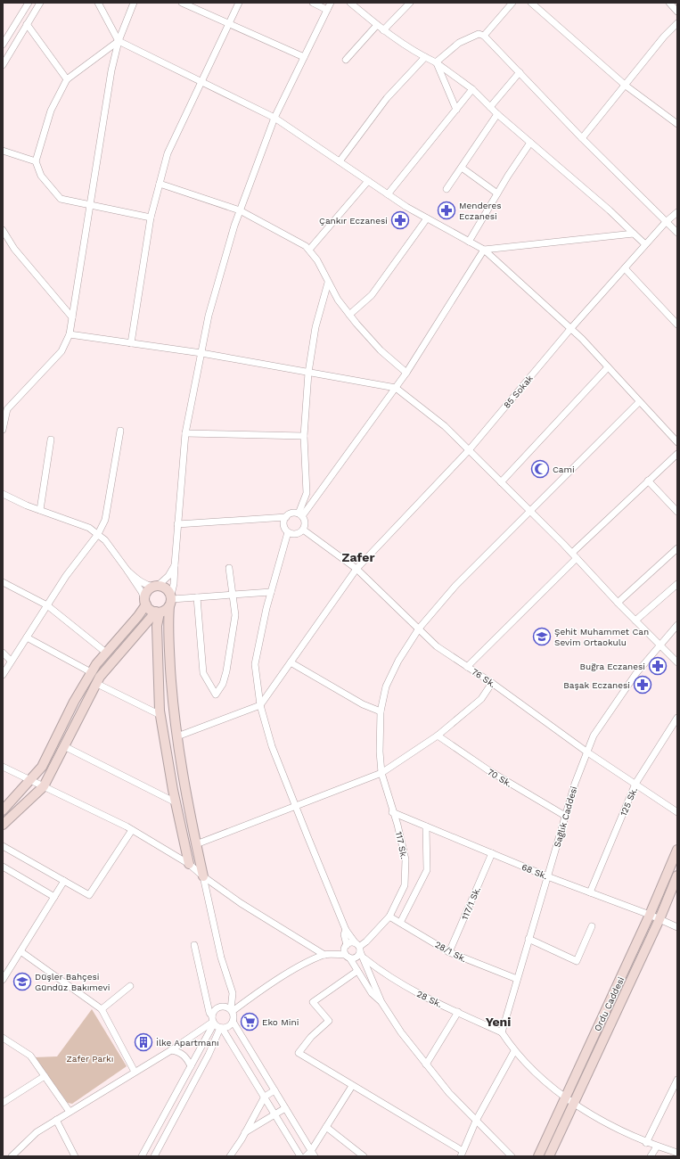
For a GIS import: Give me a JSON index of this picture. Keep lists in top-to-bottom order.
{
  "streets": {
    "street": [
      "85 Sokak",
      "76 Sk.",
      "70 Sk.",
      "125 Sk.",
      "Sağlık Caddesi",
      "117 Sk.",
      "68 Sk.",
      "117/1 Sk.",
      "28/1 Sk.",
      "28 Sk.",
      "Ordu Caddesi"
    ]
  },
  "crossings": [
    ["85 Sokak", "76 Sk."],
    ["76 Sk.", "125 Sk."],
    ["76 Sk.", "Sağlık Caddesi"],
    ["76 Sk.", "117 Sk."],
    ["70 Sk.", "Sağlık Caddesi"],
    ["125 Sk.", "68 Sk."],
    ["Sağlık Caddesi", "68 Sk."],
    ["Sağlık Caddesi", "28/1 Sk."],
    ["Sağlık Caddesi", "28 Sk."],
    ["117 Sk.", "68 Sk."],
    ["117 Sk.", "28/1 Sk."],
    ["117 Sk.", "28 Sk."],
    ["68 Sk.", "117/1 Sk."],
    ["68 Sk.", "Ordu Caddesi"],
    ["117/1 Sk.", "28/1 Sk."]
  ],
  "districts": ["Zafer", "Yeni"],
  "parks": ["Zafer Parkı"],
  "places": {
    "pharmacy": [
      "Menderes Eczanesi",
      "Çankır Eczanesi",
      "Buğra Eczanesi",
      "Başak Eczanesi"
    ],
    "mosque": ["Cami"],
    "school or university": ["Şehit Muhammet Can Sevim Ortaokulu", "Düşler Bahçesi Gündüz Bakımevi"],
    "supermarket": ["Eko Mini"],
    "building": ["İlke Apartmanı"]
  }
}
